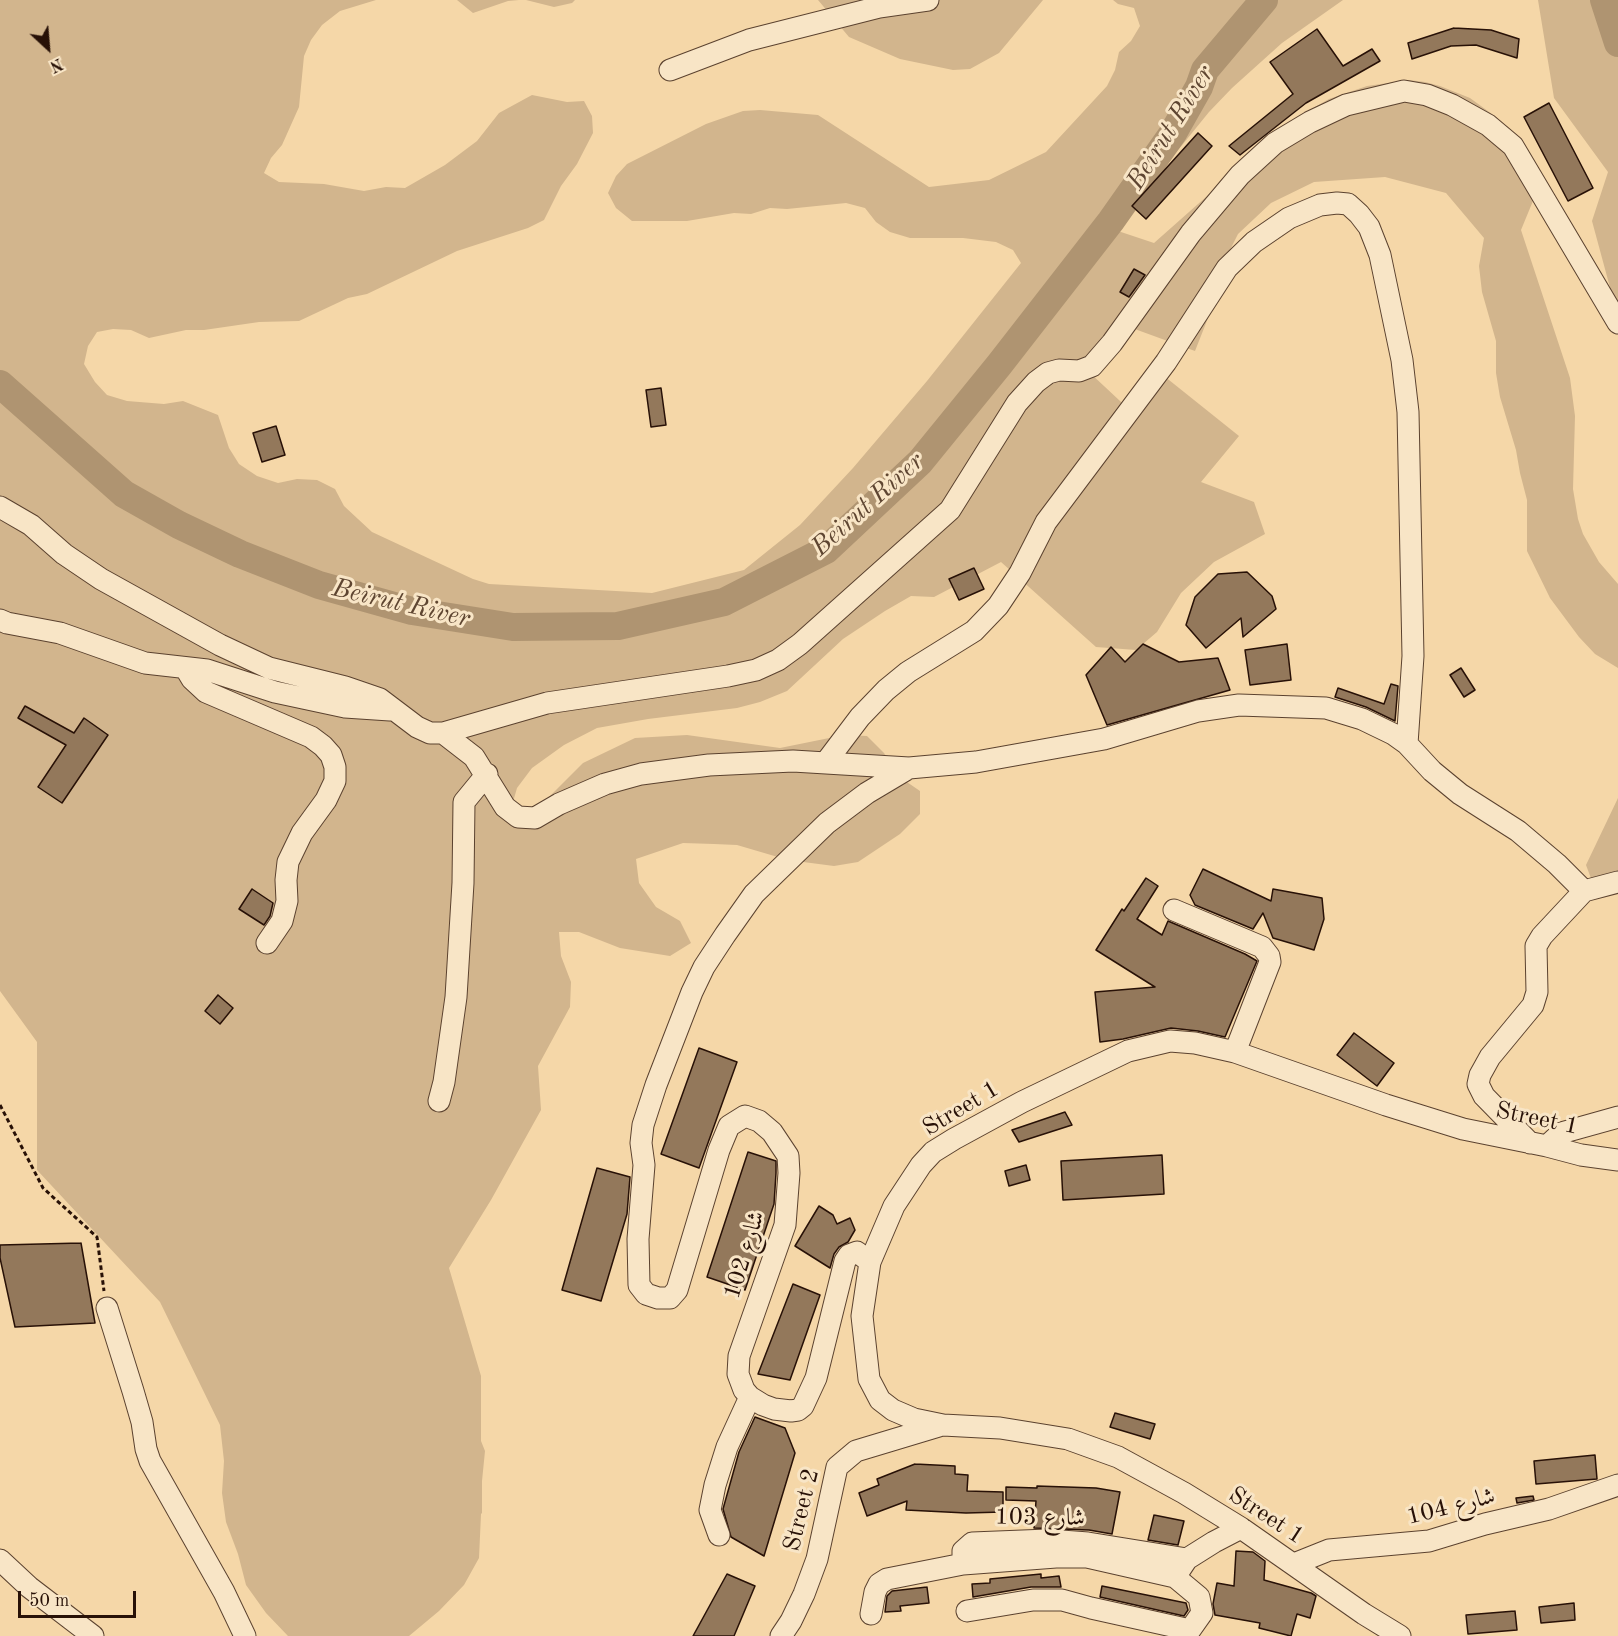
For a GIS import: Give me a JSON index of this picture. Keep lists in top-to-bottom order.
{
  "streets": {
    "street": [
      "Street 1",
      "شارع 102",
      "شارع 104",
      "Street 2",
      "شارع 103"
    ]
  },
  "crossings": [
    ["Street 1", "شارع 104"],
    ["Street 1", "Street 2"]
  ],
  "water": ["Beirut River"],
  "scale_bar": "50 m",
  "north": "bottom right"
}
